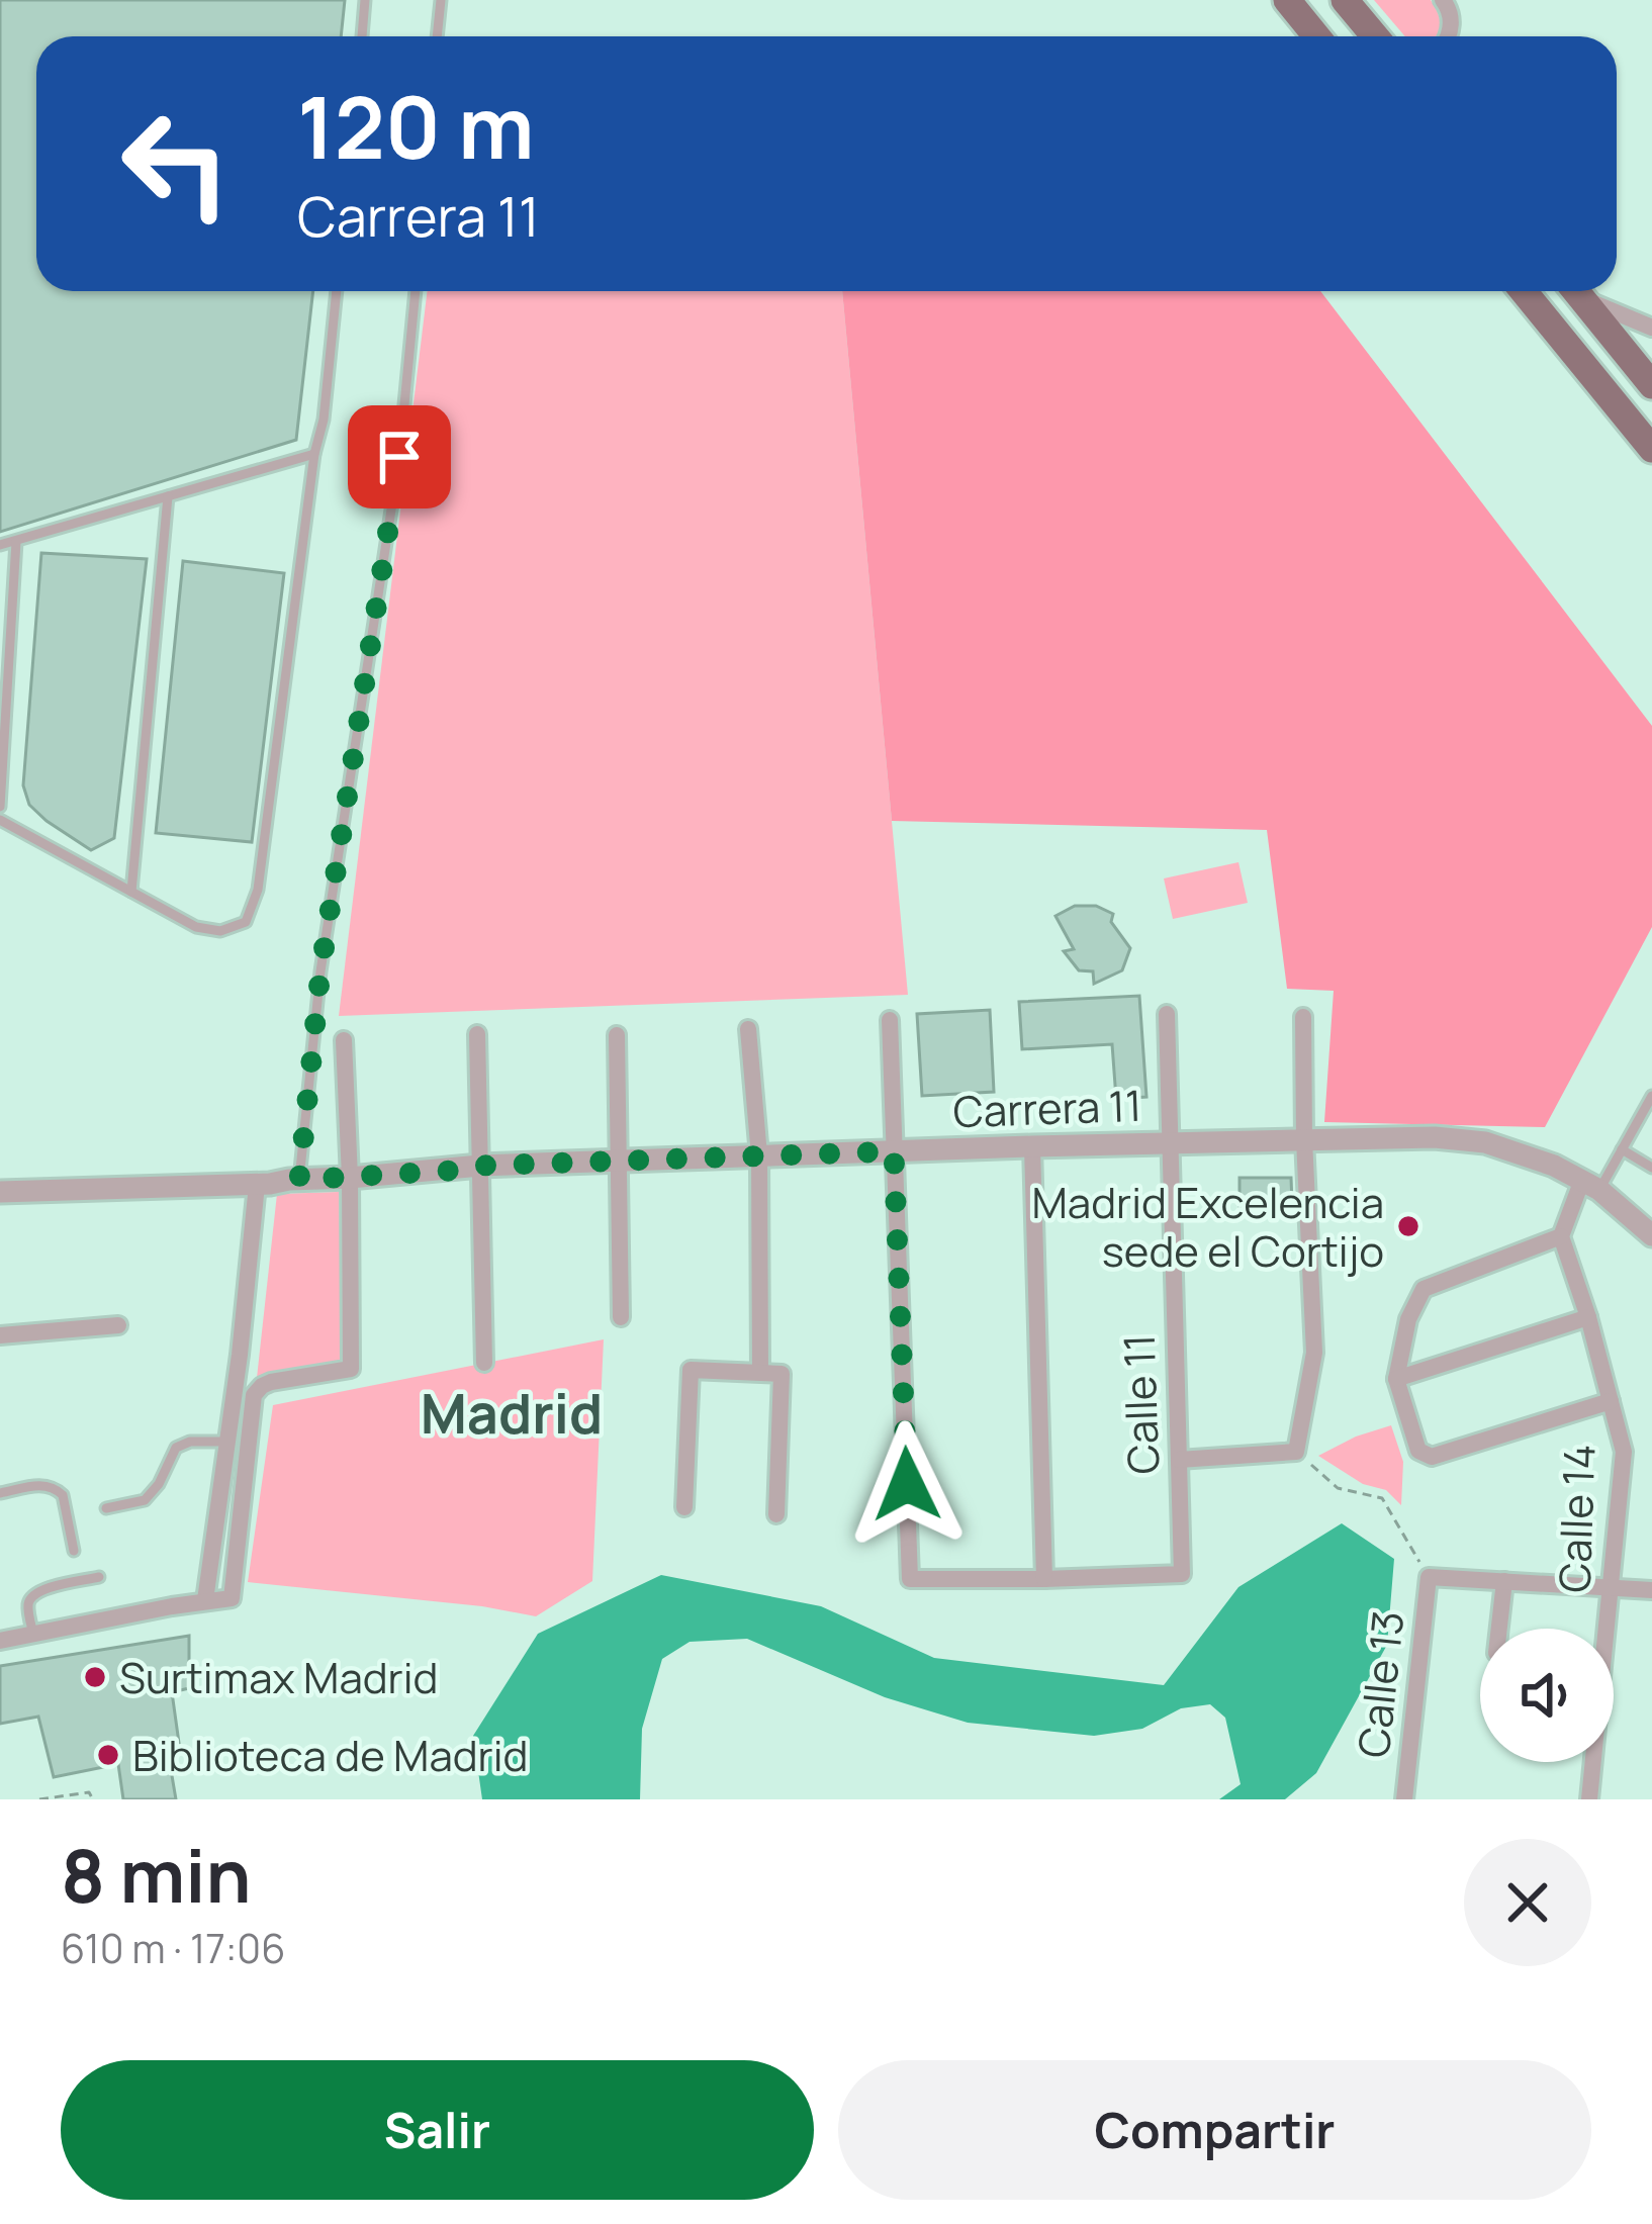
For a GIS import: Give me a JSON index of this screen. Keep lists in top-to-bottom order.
{
  "streets": {
    "street": [
      "Carrera 11",
      "Calle 11",
      "Calle 14",
      "Calle 13"
    ]
  },
  "crossings": [
    ["Carrera 11", "Calle 11"]
  ],
  "districts": ["Madrid"],
  "places": ["Madrid Excelencia sede el Cortijo", "Surtimax Madrid", "Biblioteca de Madrid"],
  "page": {
    "turn": ["120 m", "Carrera 11"],
    "heading": ["8 min", "610 m · 17:06"],
    "buttons": ["Salir", "Compartir"]
  }
}
